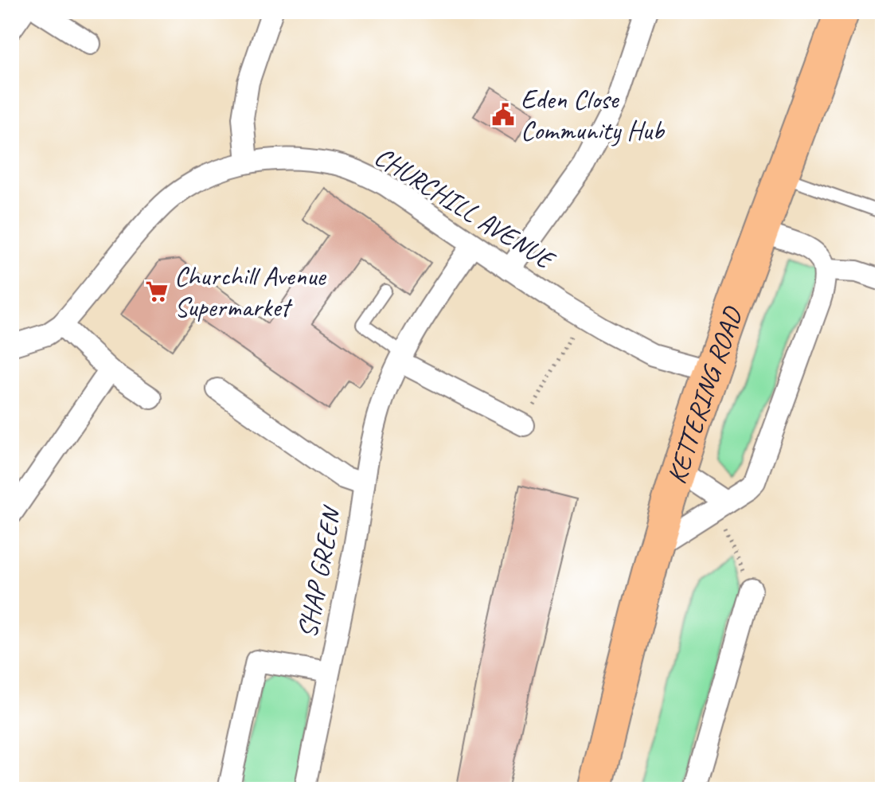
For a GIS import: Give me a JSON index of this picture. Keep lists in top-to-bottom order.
{
  "streets": {
    "main road": ["KETTERING ROAD"],
    "street": ["CHURCHILL AVENUE", "SHAP GREEN"]
  },
  "crossings": [
    ["CHURCHILL AVENUE", "KETTERING ROAD"],
    ["CHURCHILL AVENUE", "SHAP GREEN"]
  ],
  "places": {
    "public building": ["Eden Close Community Hub"],
    "supermarket": ["Churchill Avenue Supermarket"]
  }
}
